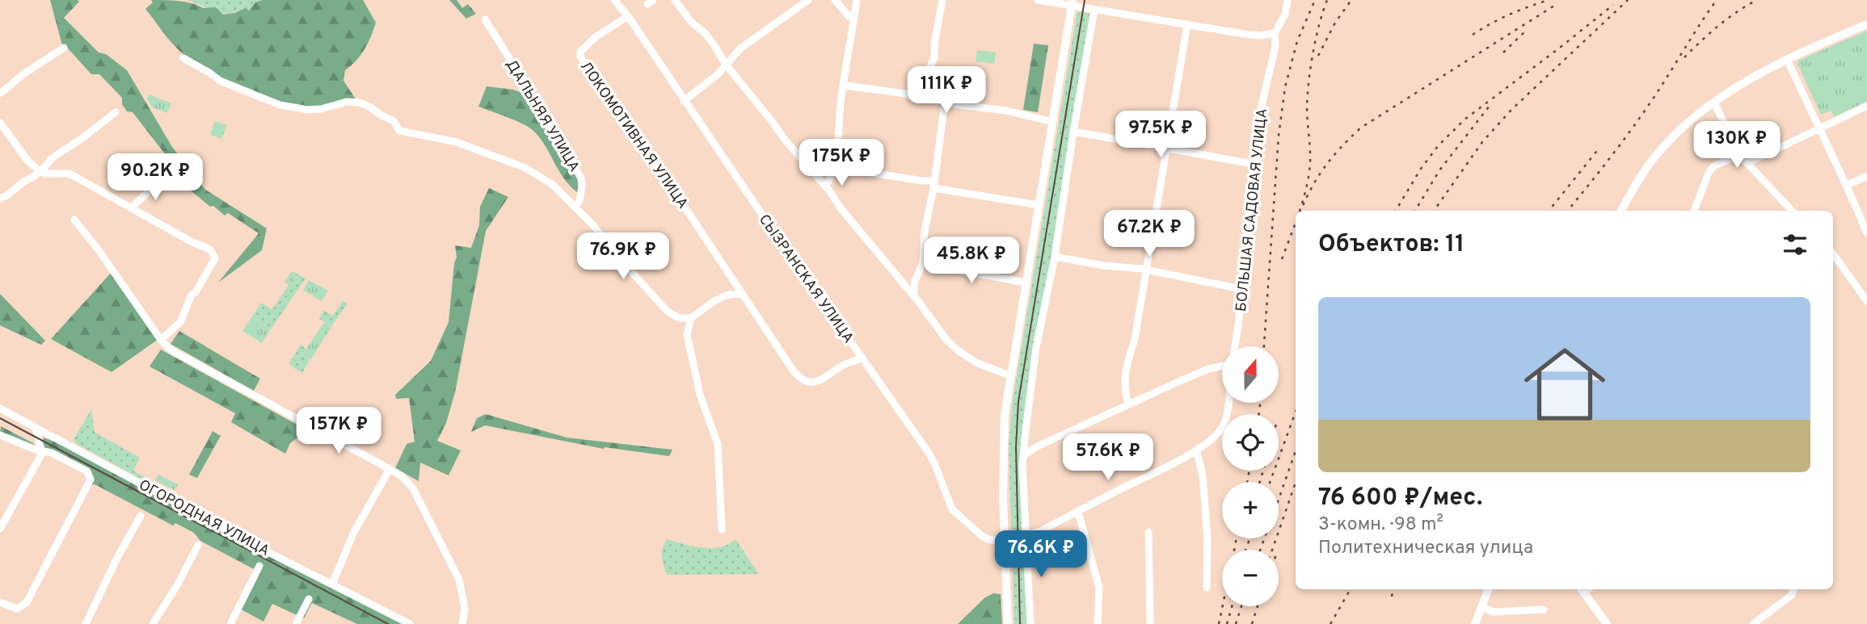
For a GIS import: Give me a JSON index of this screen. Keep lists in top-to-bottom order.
{
  "streets": {
    "street": [
      "ДАЛЬНЯЯ УЛИЦА",
      "ЛОКОМОТИВНАЯ УЛИЦА",
      "БОЛЬШАЯ САДОВАЯ УЛИЦА",
      "СЫЗРАНСКАЯ УЛИЦА",
      "ОГОРОДНАЯ УЛИЦА"
    ]
  },
  "crossings": [
    ["ЛОКОМОТИВНАЯ УЛИЦА", "СЫЗРАНСКАЯ УЛИЦА"]
  ],
  "north": "top",
  "page": {
    "price": [
      "111K ₽",
      "97.5K ₽",
      "130K ₽",
      "175K ₽",
      "90.2K ₽",
      "67.2K ₽",
      "76.9K ₽",
      "45.8K ₽",
      "157K ₽",
      "57.6K ₽",
      "76.6K ₽"
    ],
    "heading": "Объектов: 11",
    "list": [
      {
        "name": "76 600 ₽/мес.",
        "note": "3-комн. · 98 m² · Политехническая улица"
      }
    ],
    "map_buttons": ["+", "−"]
  }
}
